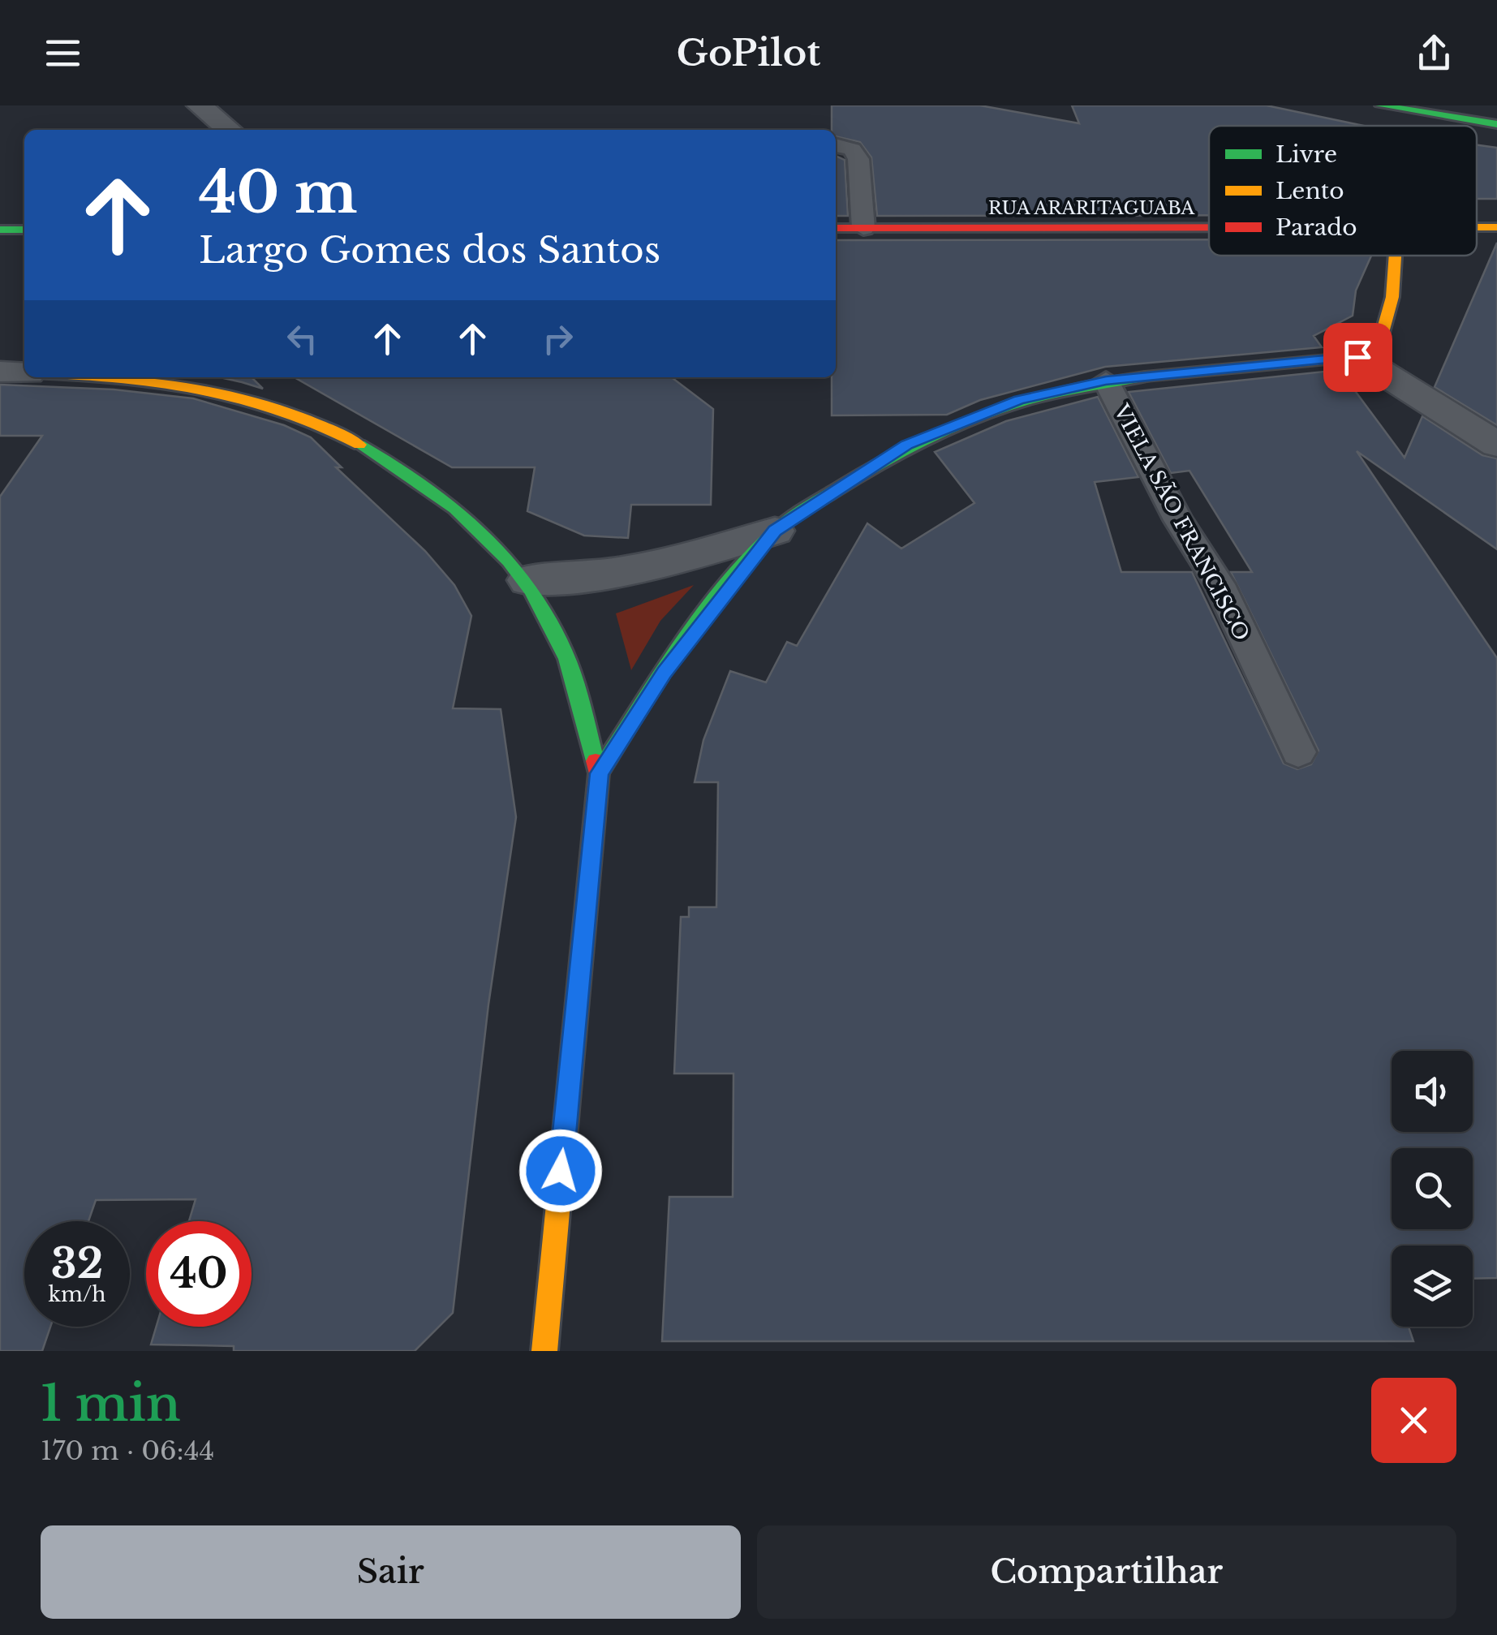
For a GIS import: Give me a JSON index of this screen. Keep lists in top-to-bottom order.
{
  "streets": {
    "street": ["RUA ARARITAGUABA"],
    "lane": ["VIELA SÃO FRANCISCO"]
  },
  "legend": ["Livre", "Lento", "Parado"],
  "page": {
    "header": "GoPilot",
    "turn": ["40 m", "Largo Gomes dos Santos"],
    "speed": "32 km/h",
    "limit": "40",
    "heading": ["1 min", "170 m · 06:44"],
    "buttons": ["Sair", "Compartilhar"]
  }
}
